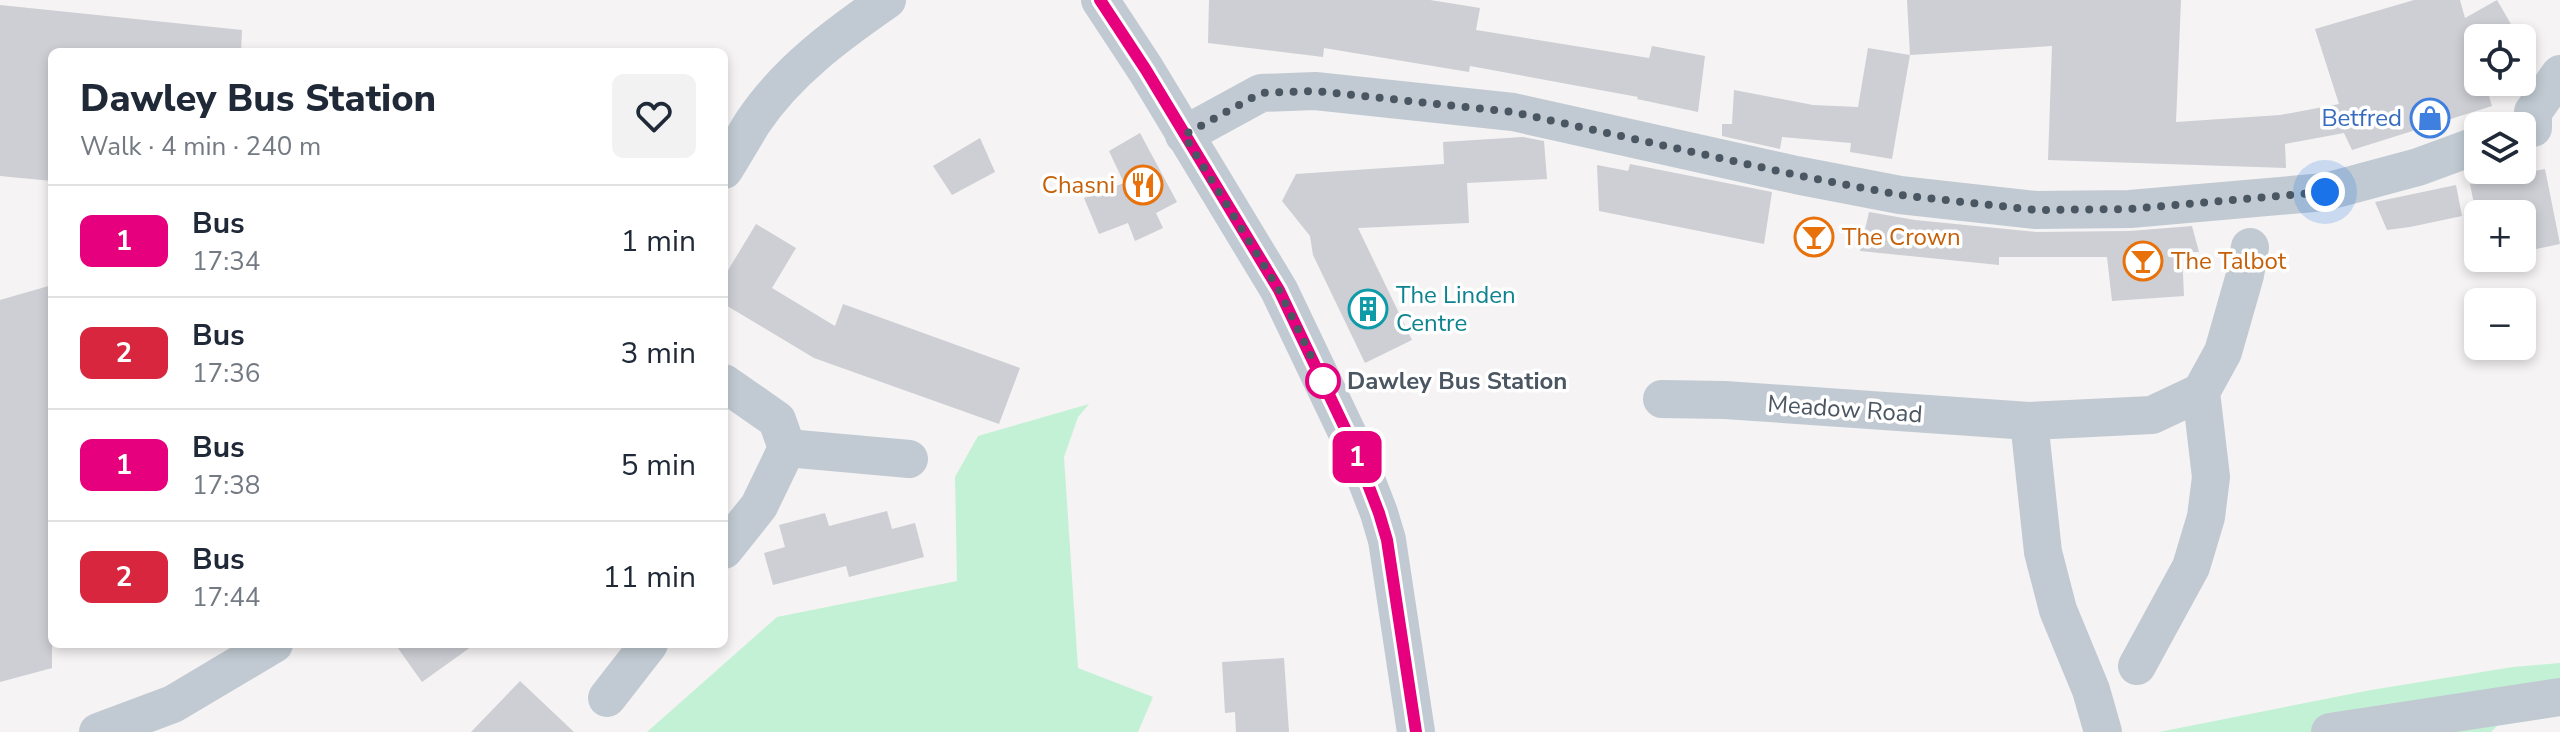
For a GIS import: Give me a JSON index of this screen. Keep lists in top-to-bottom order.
{
  "streets": {
    "street": ["Meadow Road"]
  },
  "places": {
    "shop": ["Betfred"],
    "restaurant": ["Chasni"],
    "bar": ["The Crown", "The Talbot"],
    "building": ["The Linden Centre"],
    "other": ["Dawley Bus Station"]
  },
  "lines": ["bus line 1"],
  "page": {
    "on_map": "1",
    "map_buttons": ["+", "−"],
    "heading": ["Dawley Bus Station", "Walk · 4 min · 240 m"],
    "list": [
      {
        "mark": "1",
        "name": "Bus",
        "note": "17:34",
        "value": "1 min"
      },
      {
        "mark": "2",
        "name": "Bus",
        "note": "17:36",
        "value": "3 min"
      },
      {
        "mark": "1",
        "name": "Bus",
        "note": "17:38",
        "value": "5 min"
      },
      {
        "mark": "2",
        "name": "Bus",
        "note": "17:44",
        "value": "11 min"
      }
    ]
  }
}
